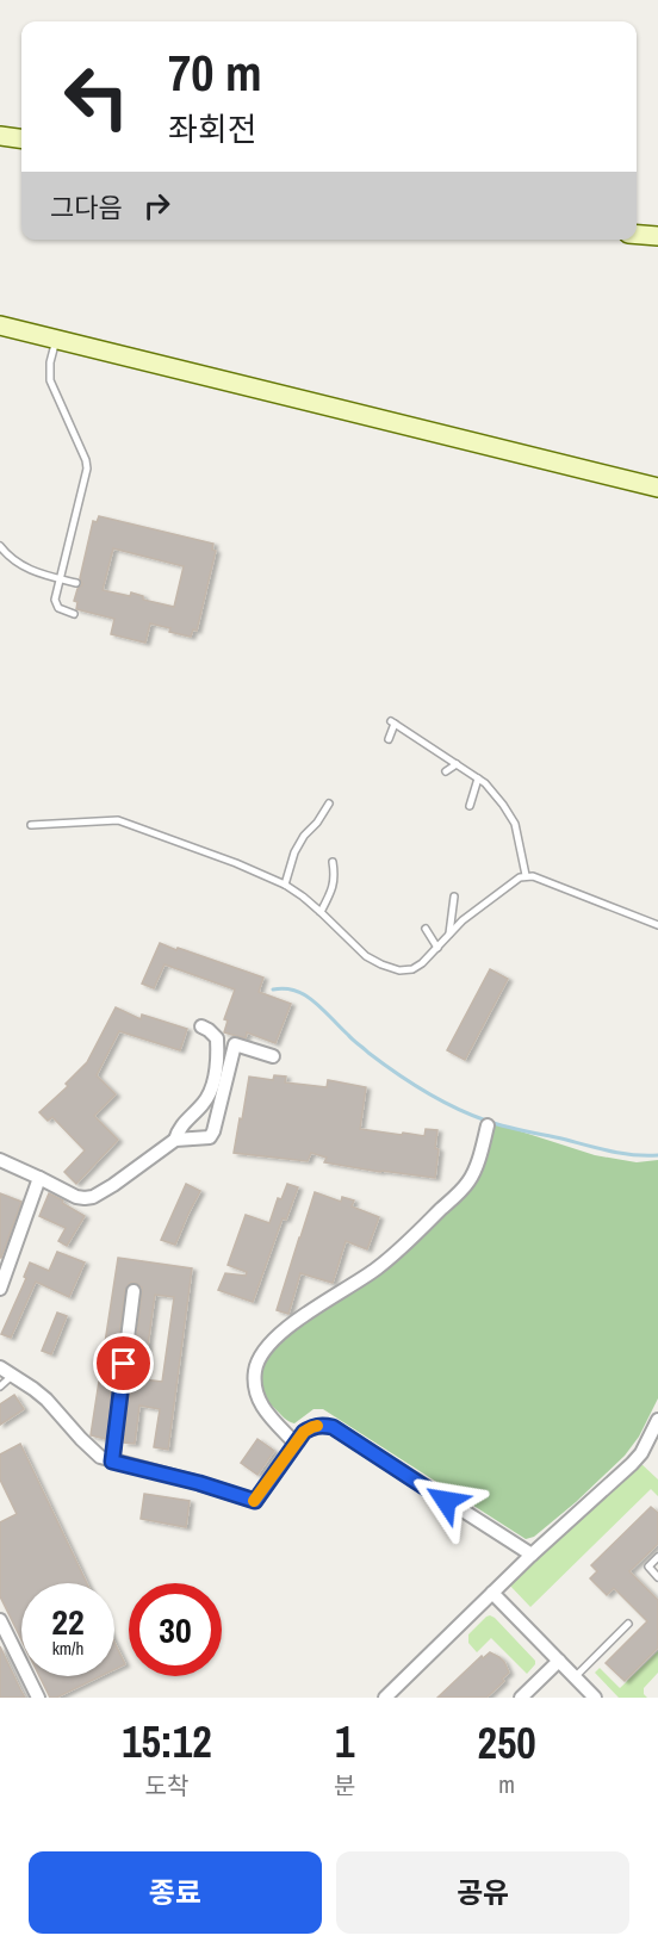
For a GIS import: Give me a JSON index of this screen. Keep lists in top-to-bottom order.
{
  "page": {
    "turn": ["70 m", "좌회전"],
    "then": "그다음",
    "speed": "22 km/h",
    "limit": "30",
    "eta": [
      "15:12",
      "도착",
      "1",
      "분",
      "250",
      "m"
    ],
    "buttons": ["종료", "공유"]
  }
}
